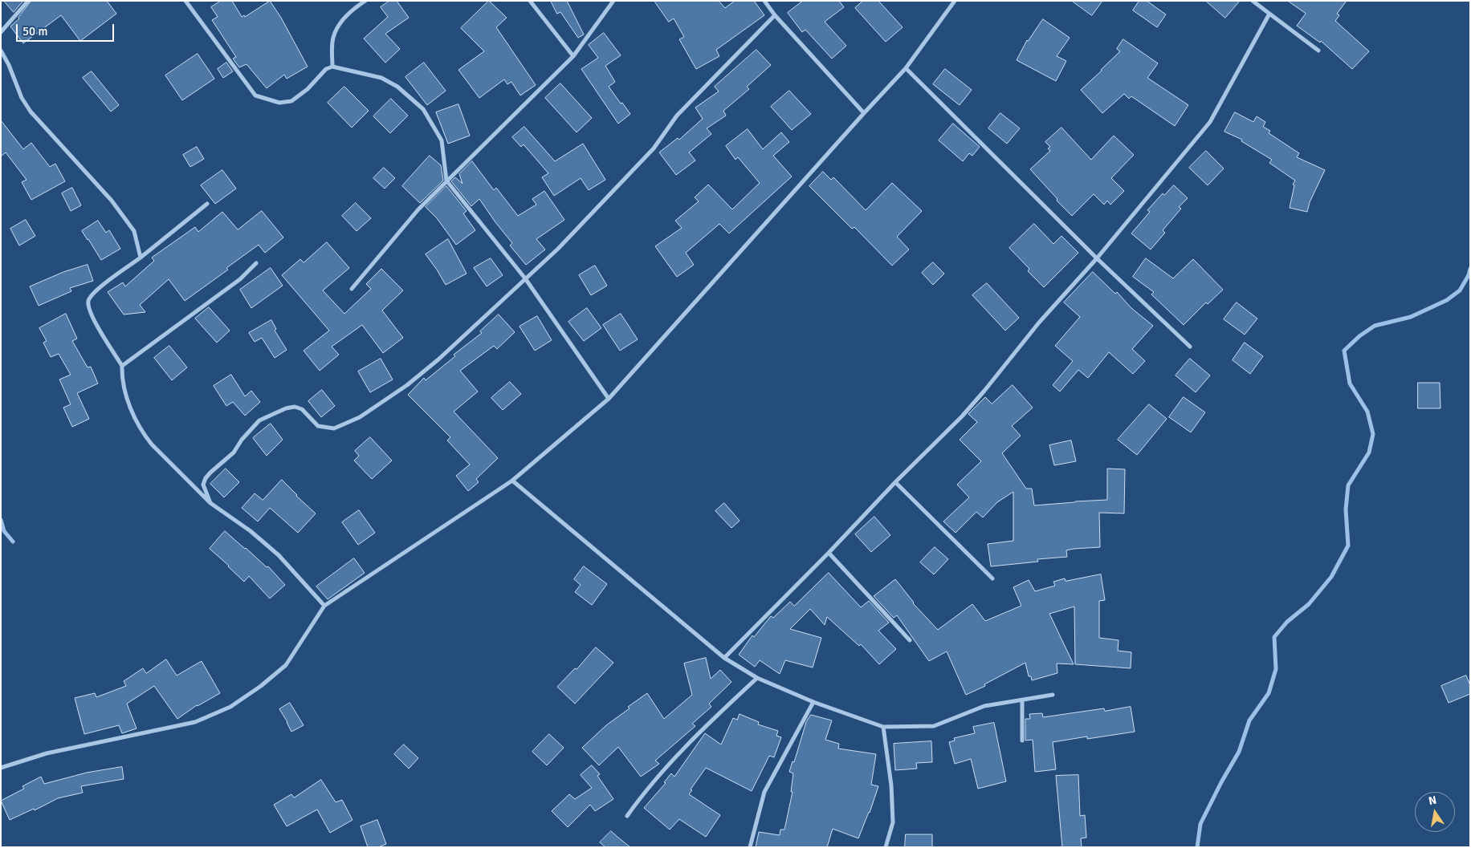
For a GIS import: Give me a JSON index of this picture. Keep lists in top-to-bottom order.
{
  "scale_bar": "50 m",
  "north": "top"
}
